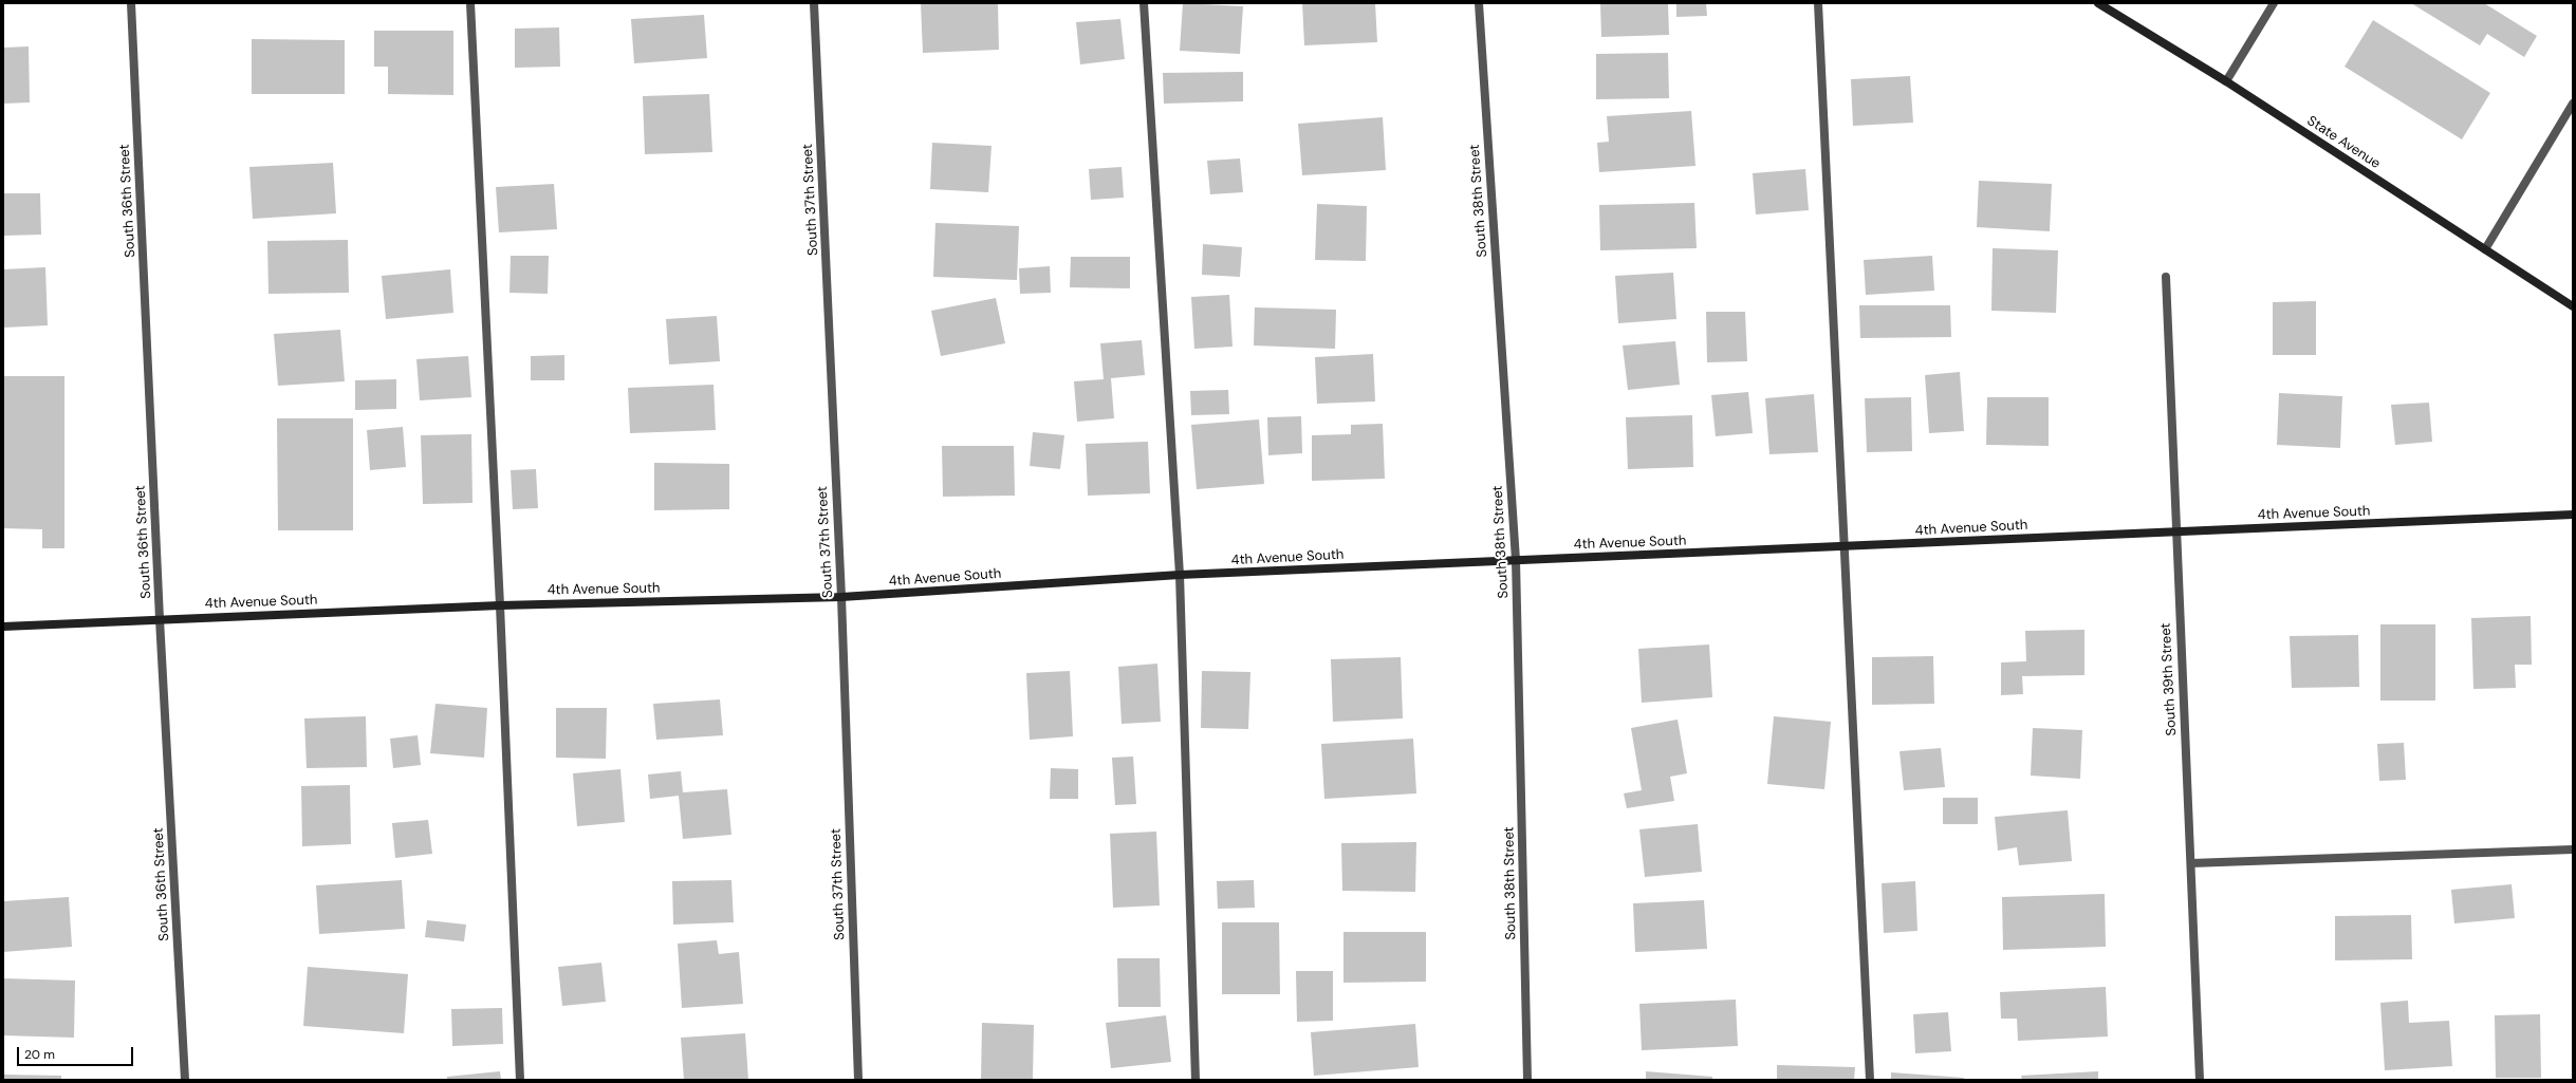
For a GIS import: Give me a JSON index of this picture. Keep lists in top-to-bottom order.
{
  "streets": {
    "street": [
      "State Avenue",
      "South 37th Street",
      "South 36th Street",
      "South 38th Street",
      "4th Avenue South",
      "South 39th Street"
    ]
  },
  "crossings": [
    ["South 37th Street", "4th Avenue South"],
    ["South 36th Street", "4th Avenue South"],
    ["South 38th Street", "4th Avenue South"],
    ["4th Avenue South", "South 39th Street"]
  ],
  "scale_bar": "20 m"
}
